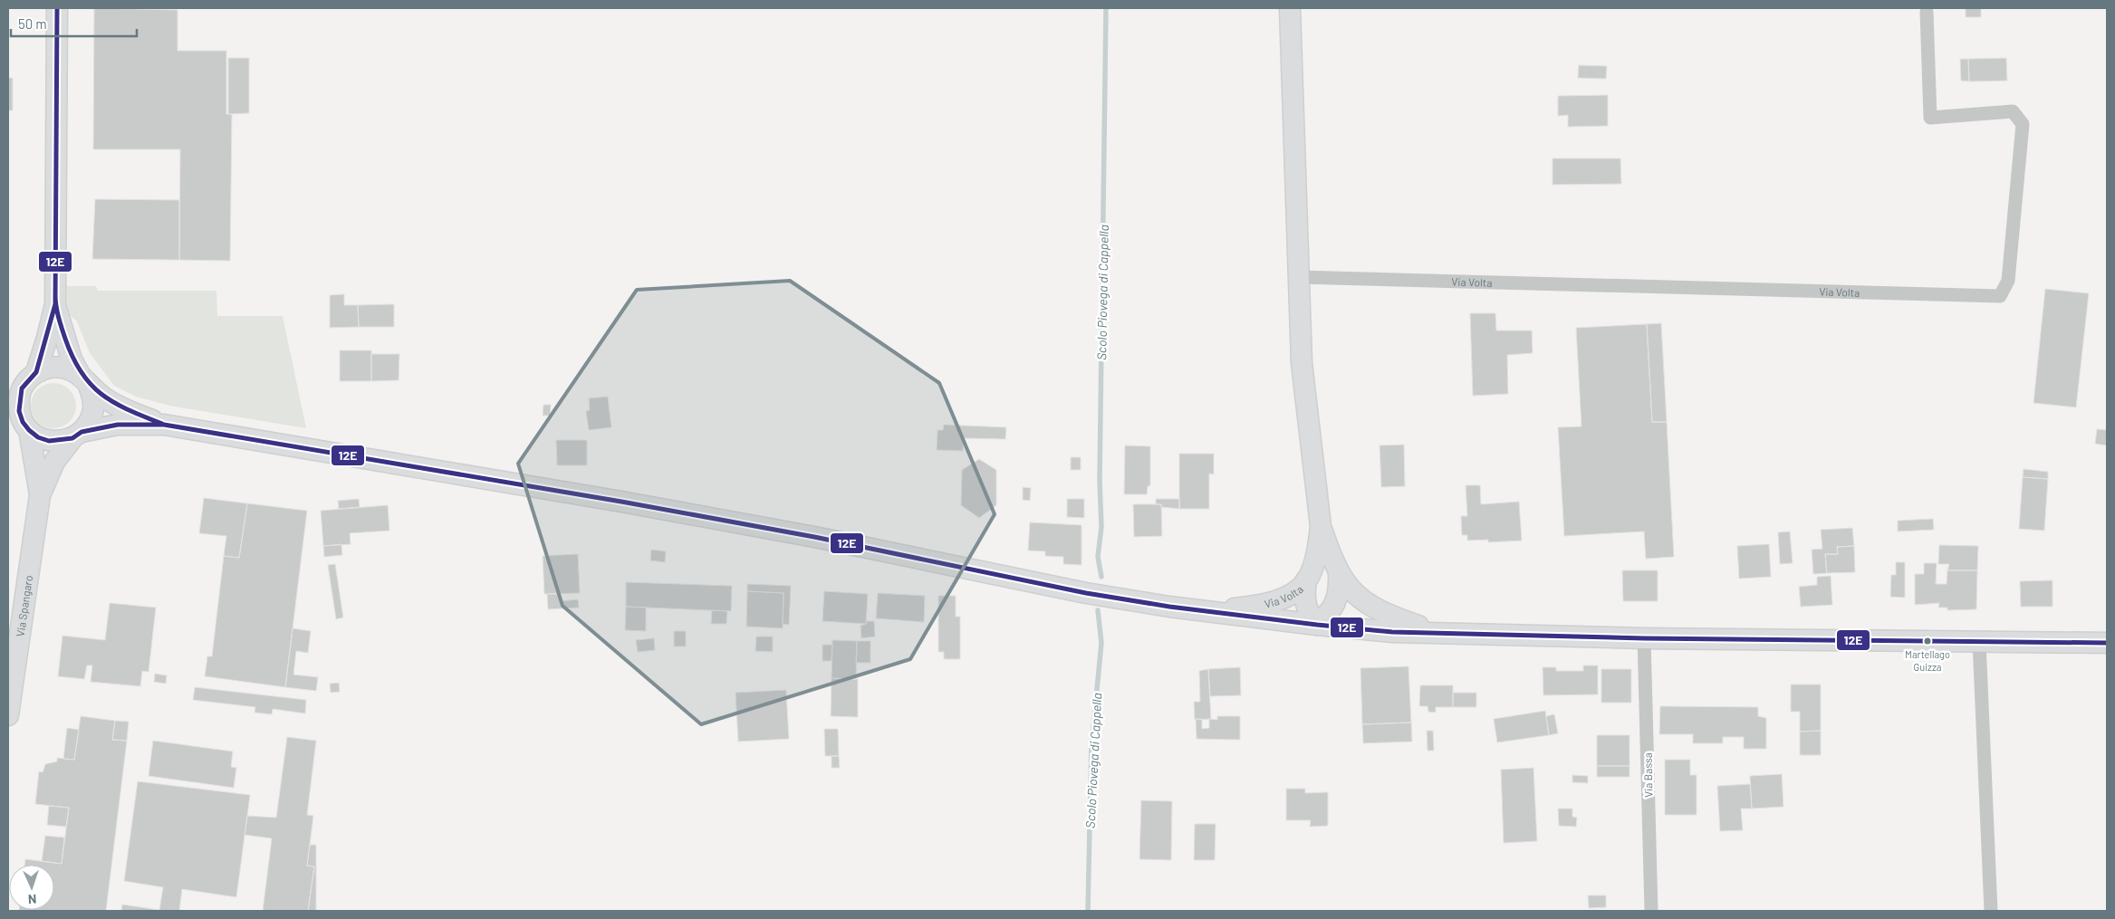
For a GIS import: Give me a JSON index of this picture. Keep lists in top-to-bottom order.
{
  "streets": {
    "main road": ["Via Volta", "Via Spangaro"],
    "street": ["Via Bassa"]
  },
  "water": ["Scolo Piovega di Cappella"],
  "places": ["Martellago Guizza"],
  "lines": ["transit line 12E"],
  "scale_bar": "50 m",
  "north": "bottom"
}
